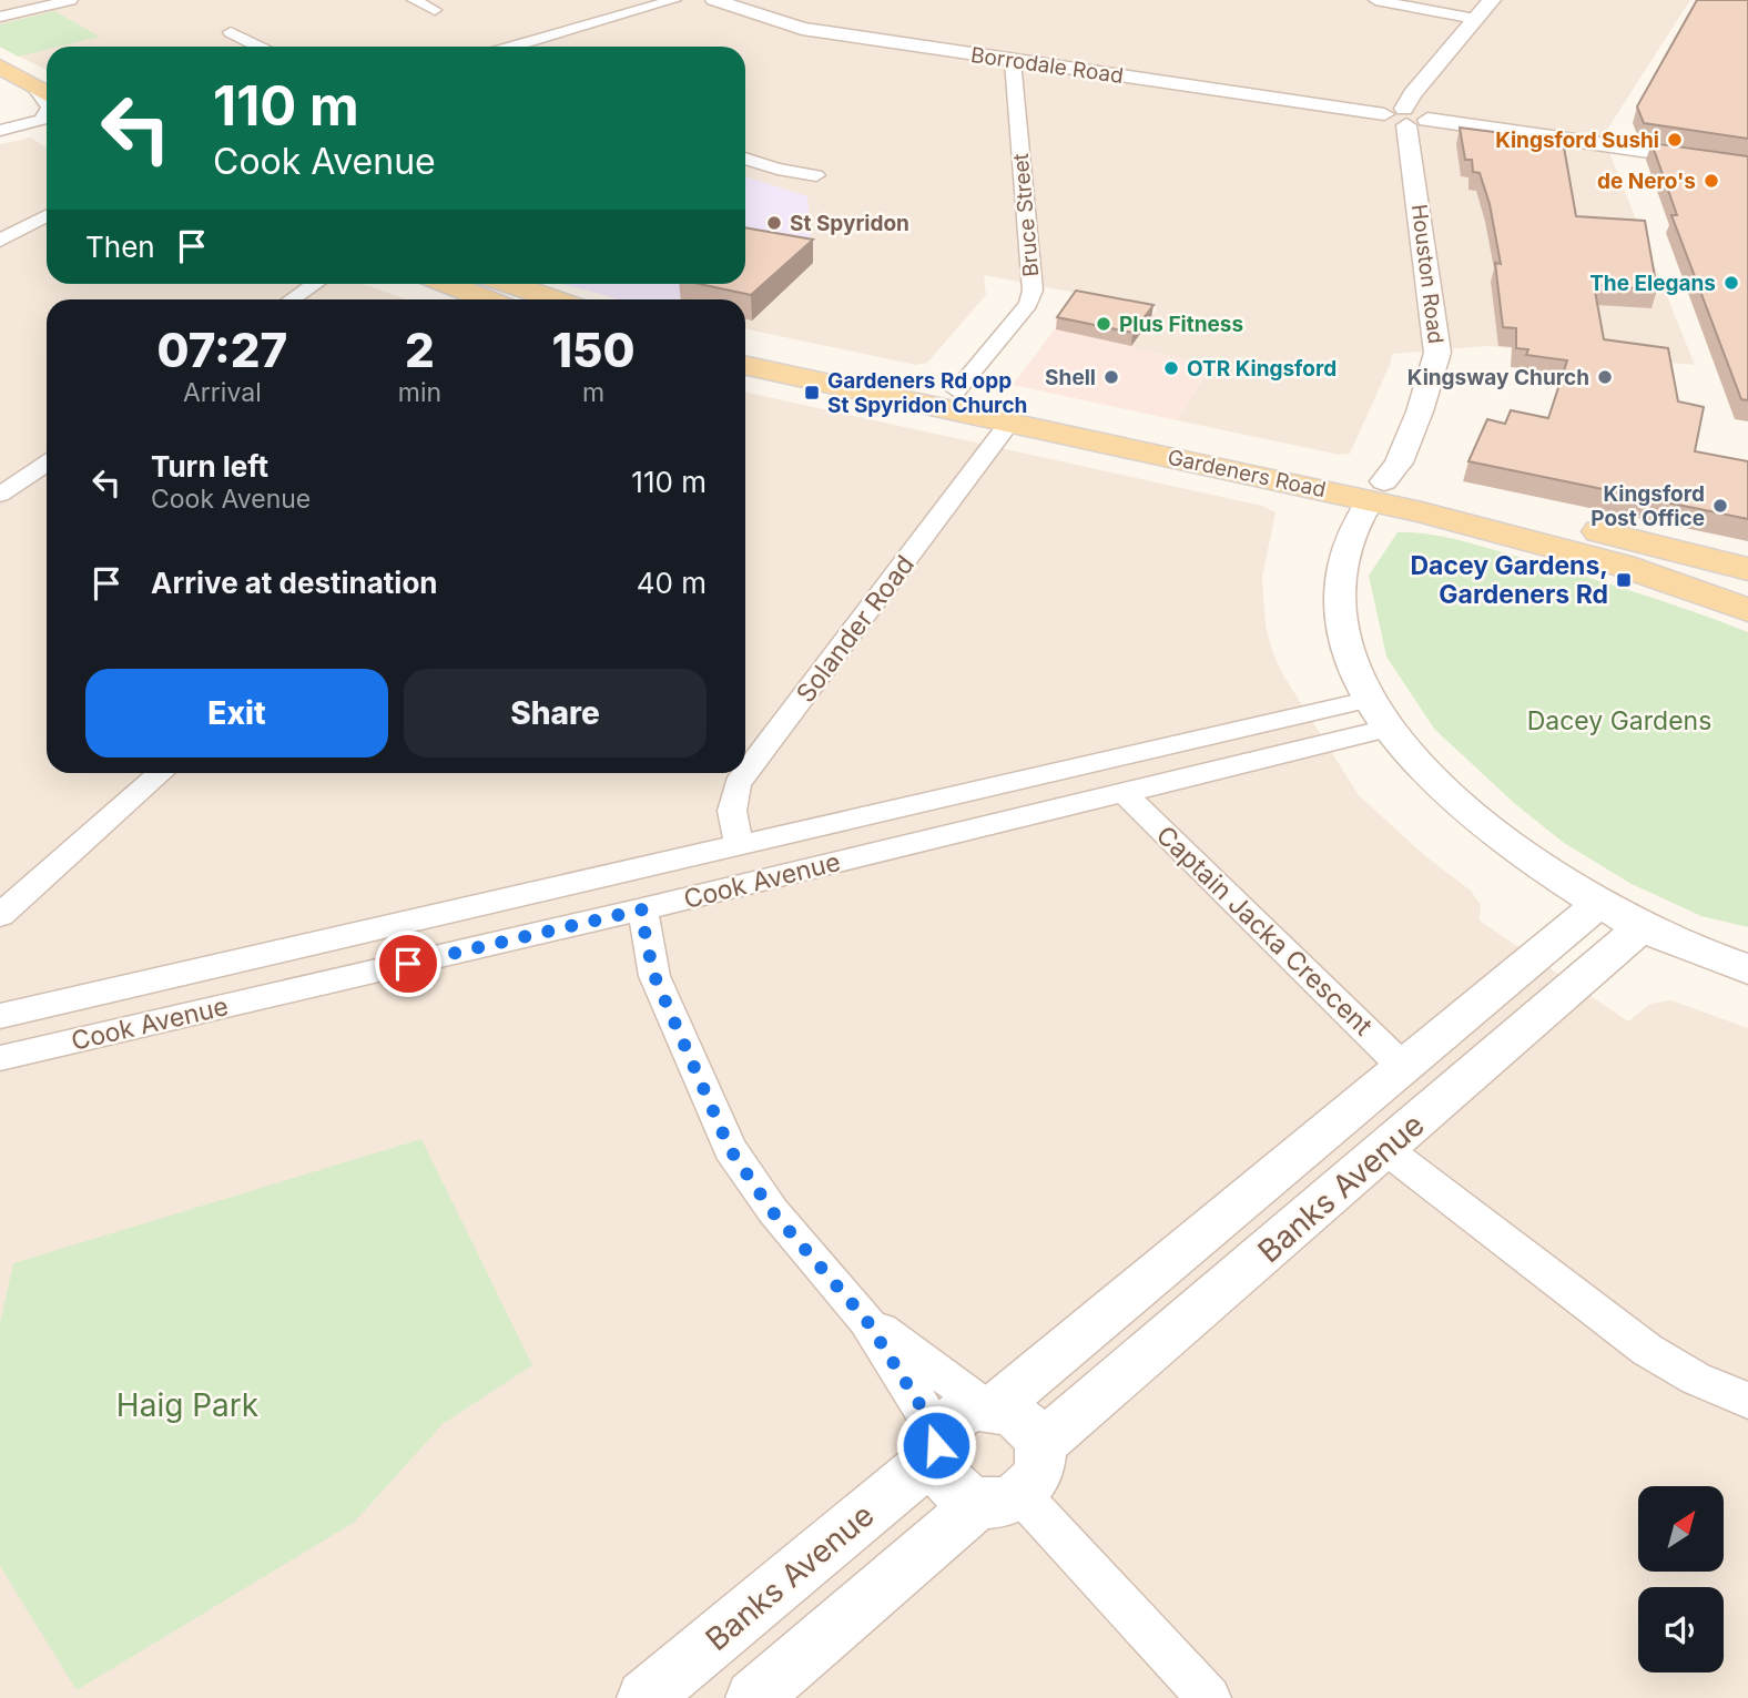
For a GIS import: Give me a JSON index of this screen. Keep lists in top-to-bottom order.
{
  "streets": {
    "main road": ["Gardeners Road"],
    "street": [
      "Borrodale Road",
      "Bruce Street",
      "Houston Road",
      "Solander Road",
      "Cook Avenue",
      "Captain Jacka Crescent",
      "Banks Avenue"
    ]
  },
  "crossings": [
    ["Borrodale Road", "Bruce Street"],
    ["Borrodale Road", "Houston Road"],
    ["Bruce Street", "Gardeners Road"],
    ["Houston Road", "Gardeners Road"],
    ["Houston Road", "Cook Avenue"],
    ["Gardeners Road", "Solander Road"],
    ["Solander Road", "Cook Avenue"],
    ["Cook Avenue", "Captain Jacka Crescent"],
    ["Captain Jacka Crescent", "Banks Avenue"]
  ],
  "parks": ["Dacey Gardens", "Haig Park"],
  "places": {
    "other": [
      "Kingsford Sushi",
      "de Nero's",
      "St Spyridon",
      "The Elegans",
      "Plus Fitness",
      "OTR Kingsford",
      "Shell",
      "Kingsway Church",
      "Kingsford Post Office"
    ],
    "transit": ["Gardeners Rd opp St Spyridon Church", "Dacey Gardens, Gardeners Rd"]
  },
  "north": "top right",
  "page": {
    "turn": ["110 m", "Cook Avenue"],
    "then": "Then",
    "eta": [
      "07:27",
      "Arrival",
      "2",
      "min",
      "150",
      "m"
    ],
    "list": [
      {
        "name": "Turn left",
        "note": "Cook Avenue",
        "value": "110 m"
      },
      {
        "name": "Arrive at destination",
        "value": "40 m"
      }
    ],
    "buttons": ["Exit", "Share"]
  }
}
